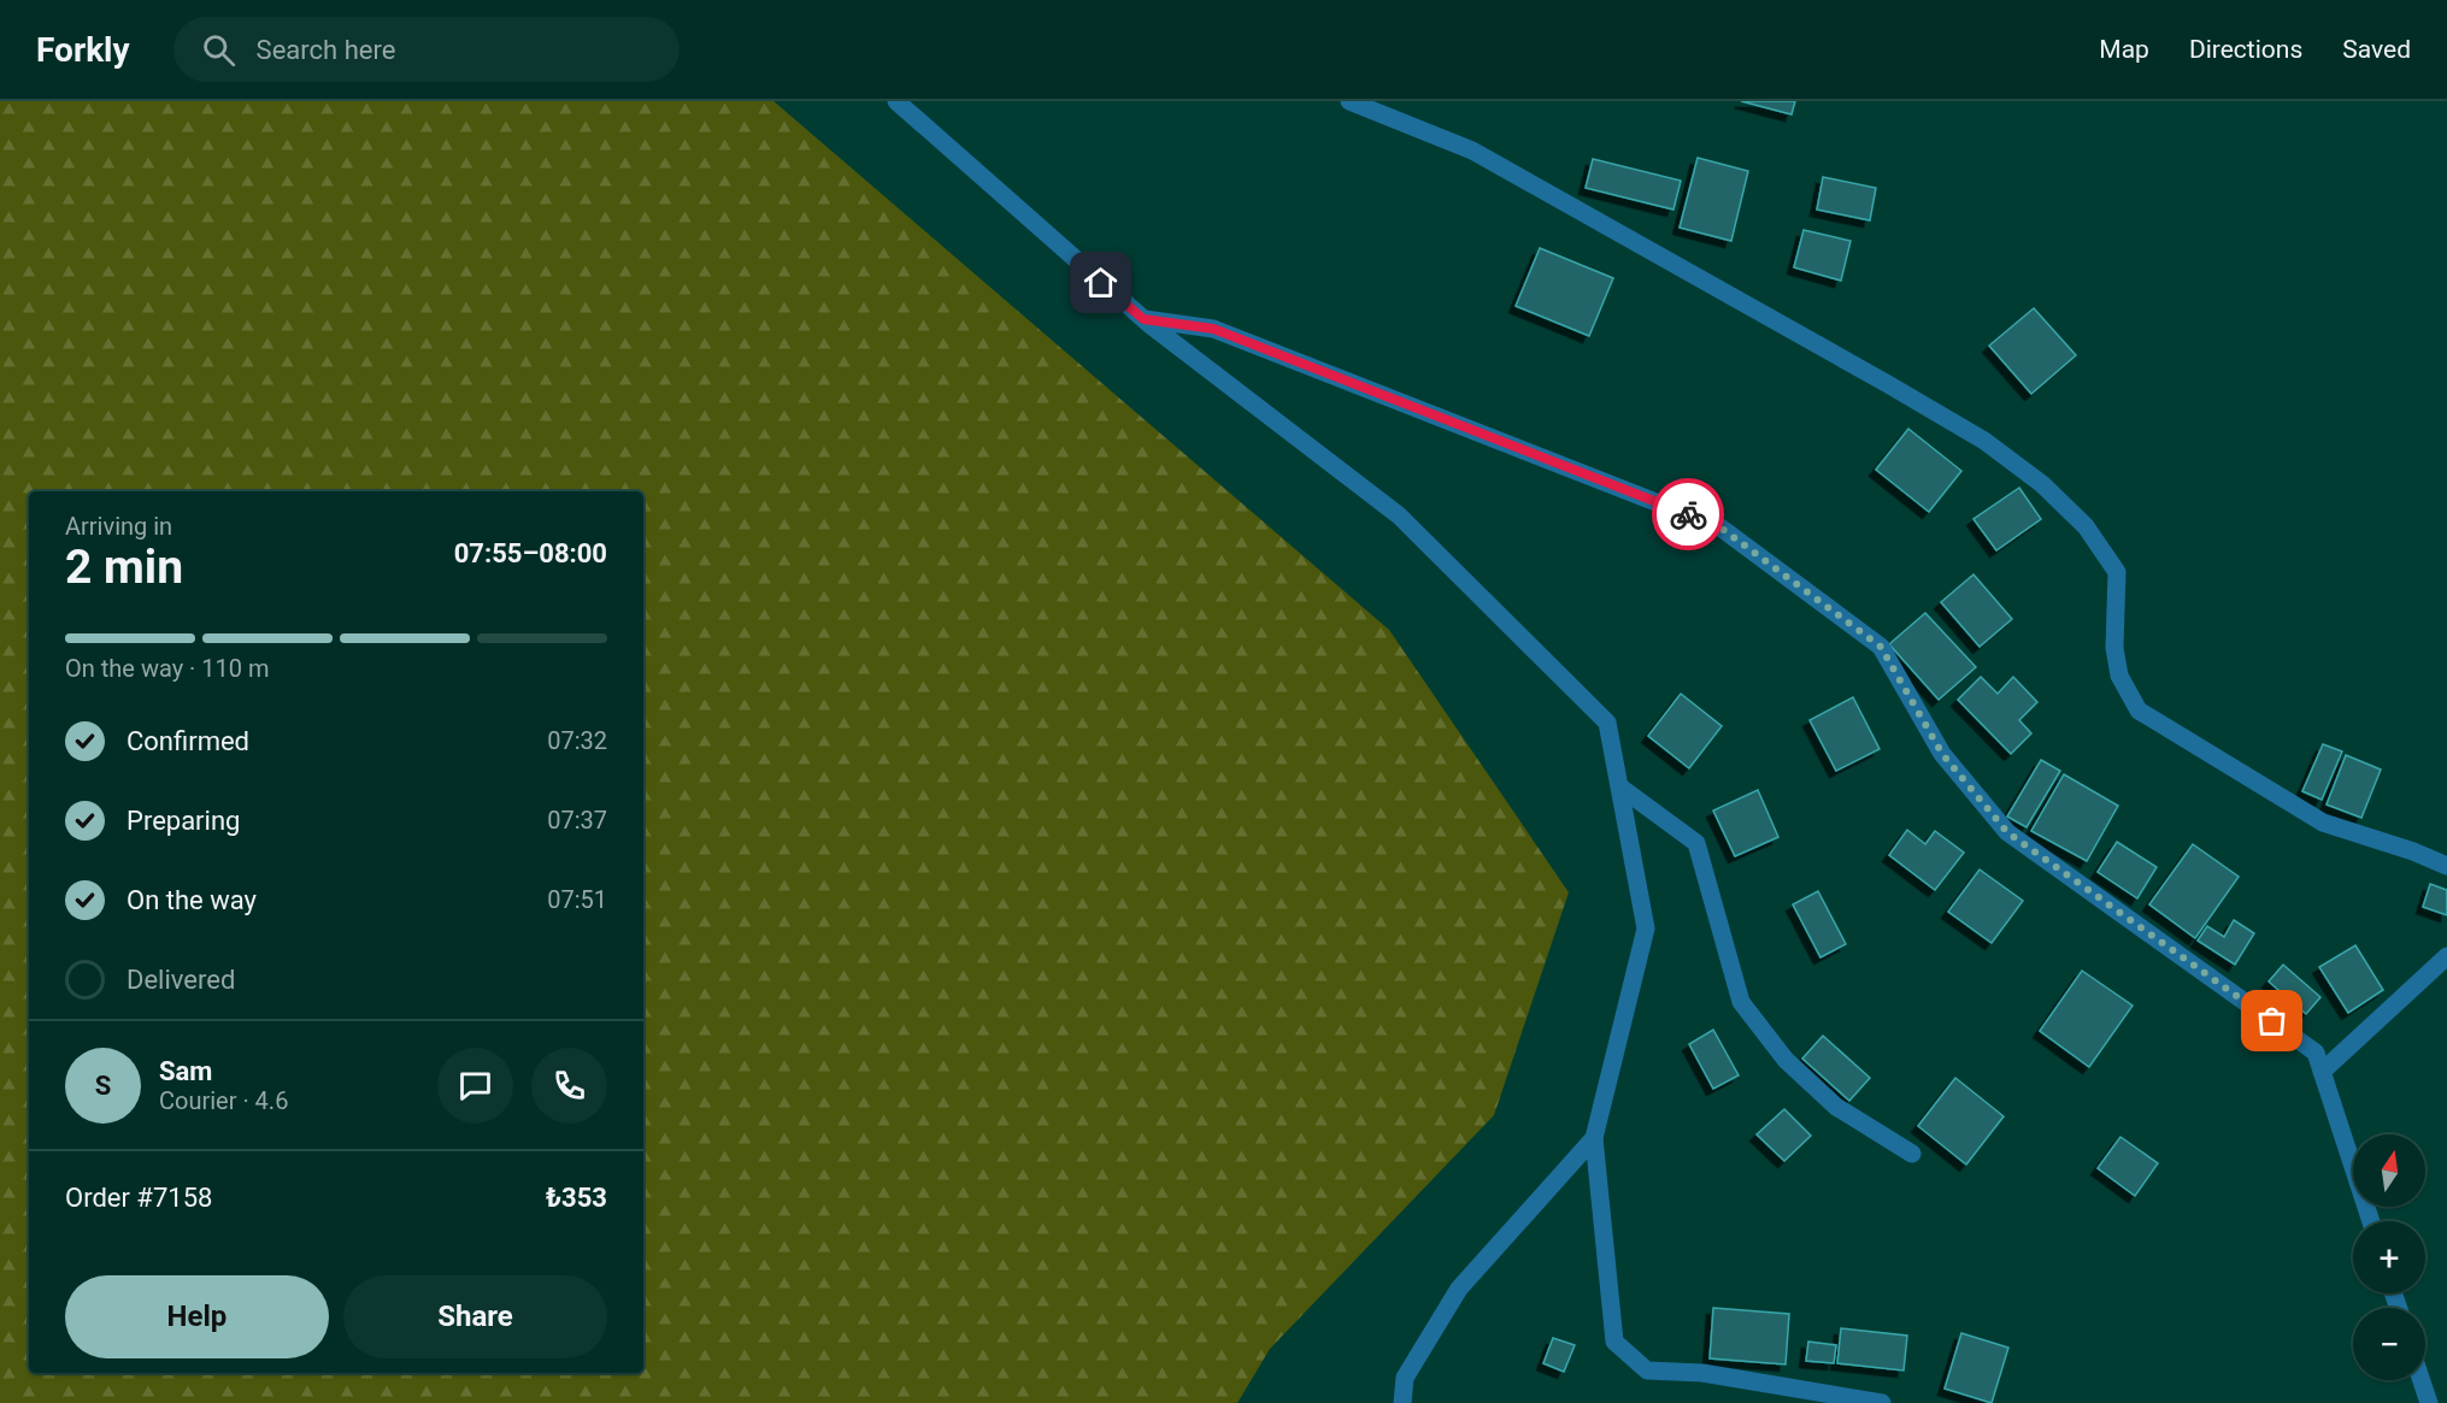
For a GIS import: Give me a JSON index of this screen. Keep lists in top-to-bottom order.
{
  "north": "top",
  "page": {
    "header": "Forkly",
    "search": "Search here",
    "nav": ["Map", "Directions", "Saved"],
    "heading": ["2 min", "Arriving in", "07:55–08:00"],
    "panel": [
      "Sam",
      "Courier · 4.6",
      "Order #7158",
      "₺353"
    ],
    "bar": "On the way · 110 m",
    "list": [
      ["Confirmed", "07:32"],
      ["Preparing", "07:37"],
      ["On the way", "07:51"],
      "Delivered"
    ],
    "round": "S",
    "map_buttons": ["+", "−"],
    "buttons": ["Help", "Share"]
  }
}
